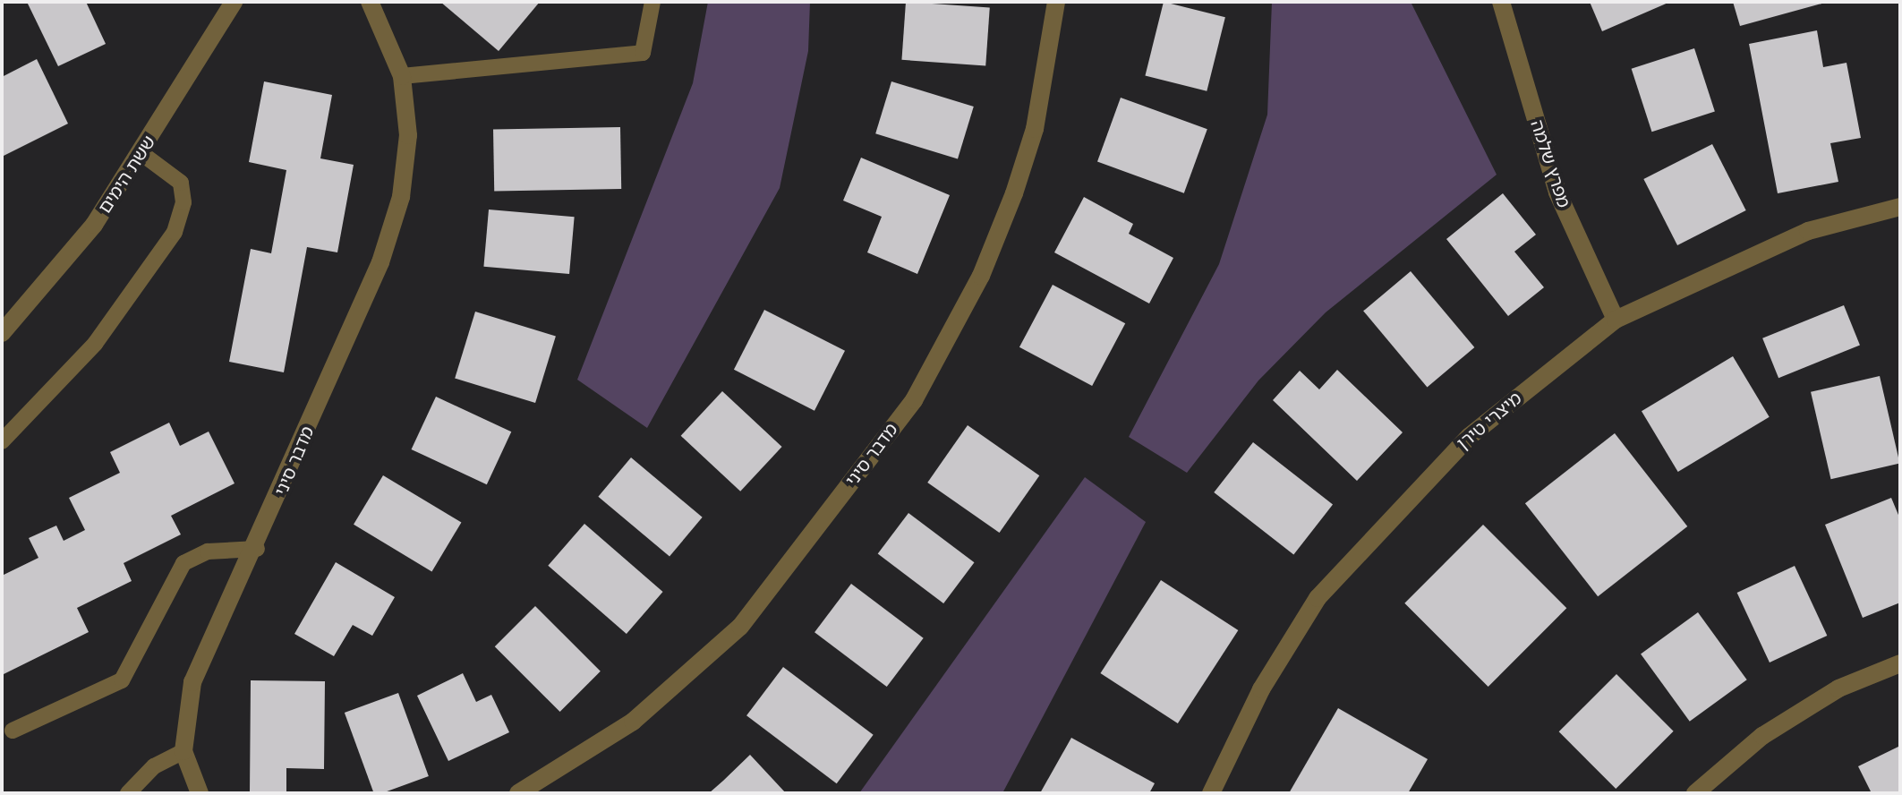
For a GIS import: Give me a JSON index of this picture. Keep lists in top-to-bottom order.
{
  "streets": {
    "street": [
      "מפרץ שלמה",
      "ששת הימים",
      "מיצרי טירן",
      "מדבר סיני"
    ]
  },
  "crossings": [
    ["מפרץ שלמה", "מיצרי טירן"]
  ]
}
